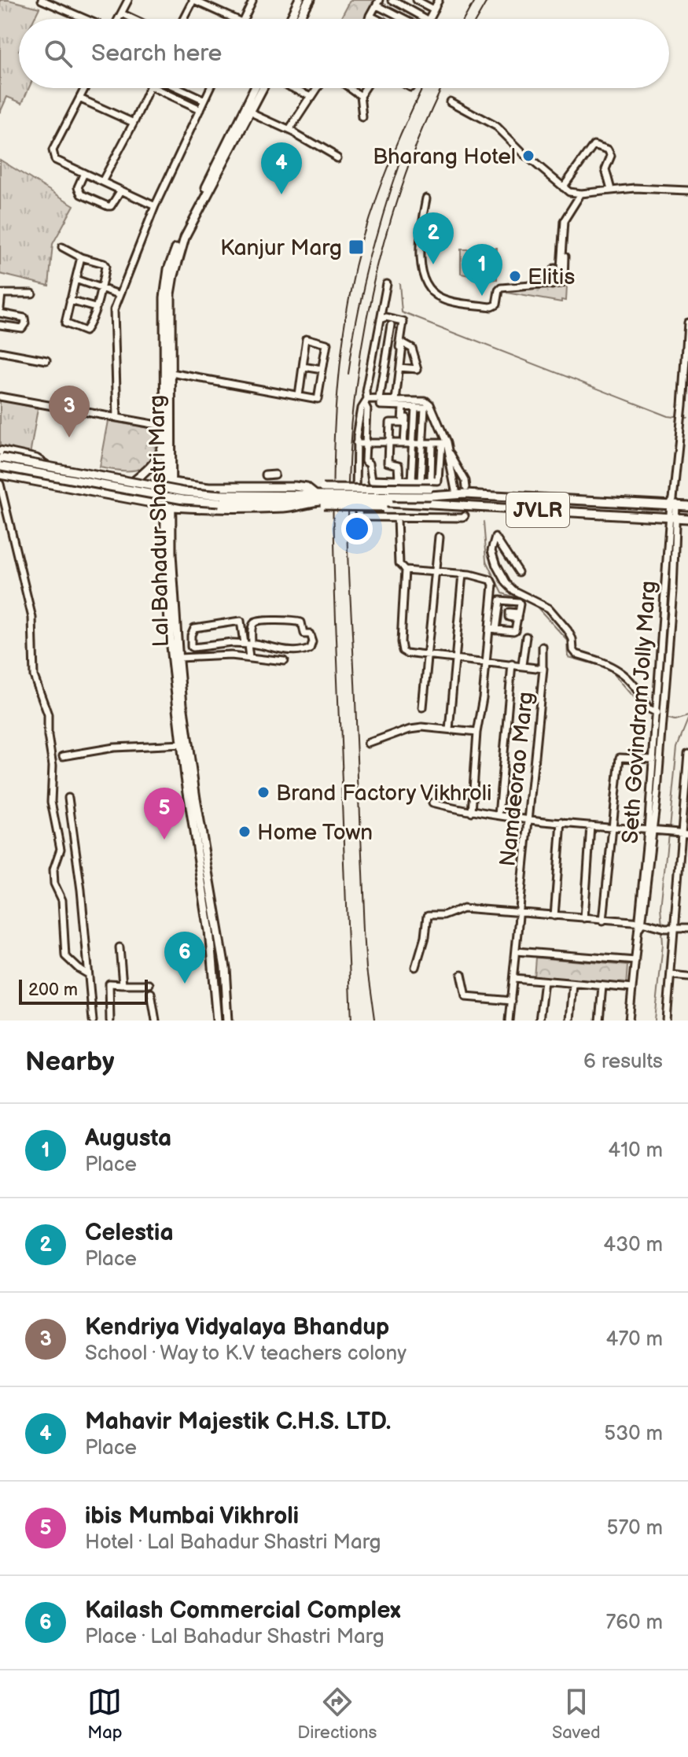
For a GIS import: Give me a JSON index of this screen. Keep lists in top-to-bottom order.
{
  "streets": {
    "main road": ["JVLR", "Lal Bahadur Shastri Marg"],
    "street": ["Seth Govindram Jolly Marg", "Namdeorao Marg"]
  },
  "crossings": [
    ["JVLR", "Seth Govindram Jolly Marg"]
  ],
  "places": {
    "other": [
      "Bharang Hotel",
      "Elitis",
      "Brand Factory Vikhroli",
      "Home Town"
    ],
    "transit": ["Kanjur Marg"]
  },
  "scale_bar": "200 m",
  "page": {
    "search": "Search here",
    "pins": [
      "4",
      "2",
      "1",
      "3",
      "5",
      "6"
    ],
    "scale": "200 m",
    "heading": ["Nearby", "6 results"],
    "list": [
      {
        "mark": "1",
        "name": "Augusta",
        "note": "Place",
        "value": "410 m"
      },
      {
        "mark": "2",
        "name": "Celestia",
        "note": "Place",
        "value": "430 m"
      },
      {
        "mark": "3",
        "name": "Kendriya Vidyalaya Bhandup",
        "note": "School · Way to K.V teachers colony",
        "value": "470 m"
      },
      {
        "mark": "4",
        "name": "Mahavir Majestik C.H.S. LTD.",
        "note": "Place",
        "value": "530 m"
      },
      {
        "mark": "5",
        "name": "ibis Mumbai Vikhroli",
        "note": "Hotel · Lal Bahadur Shastri Marg",
        "value": "570 m"
      },
      {
        "mark": "6",
        "name": "Kailash Commercial Complex",
        "note": "Place · Lal Bahadur Shastri Marg",
        "value": "760 m"
      }
    ],
    "nav": ["Map", "Directions", "Saved"]
  }
}
